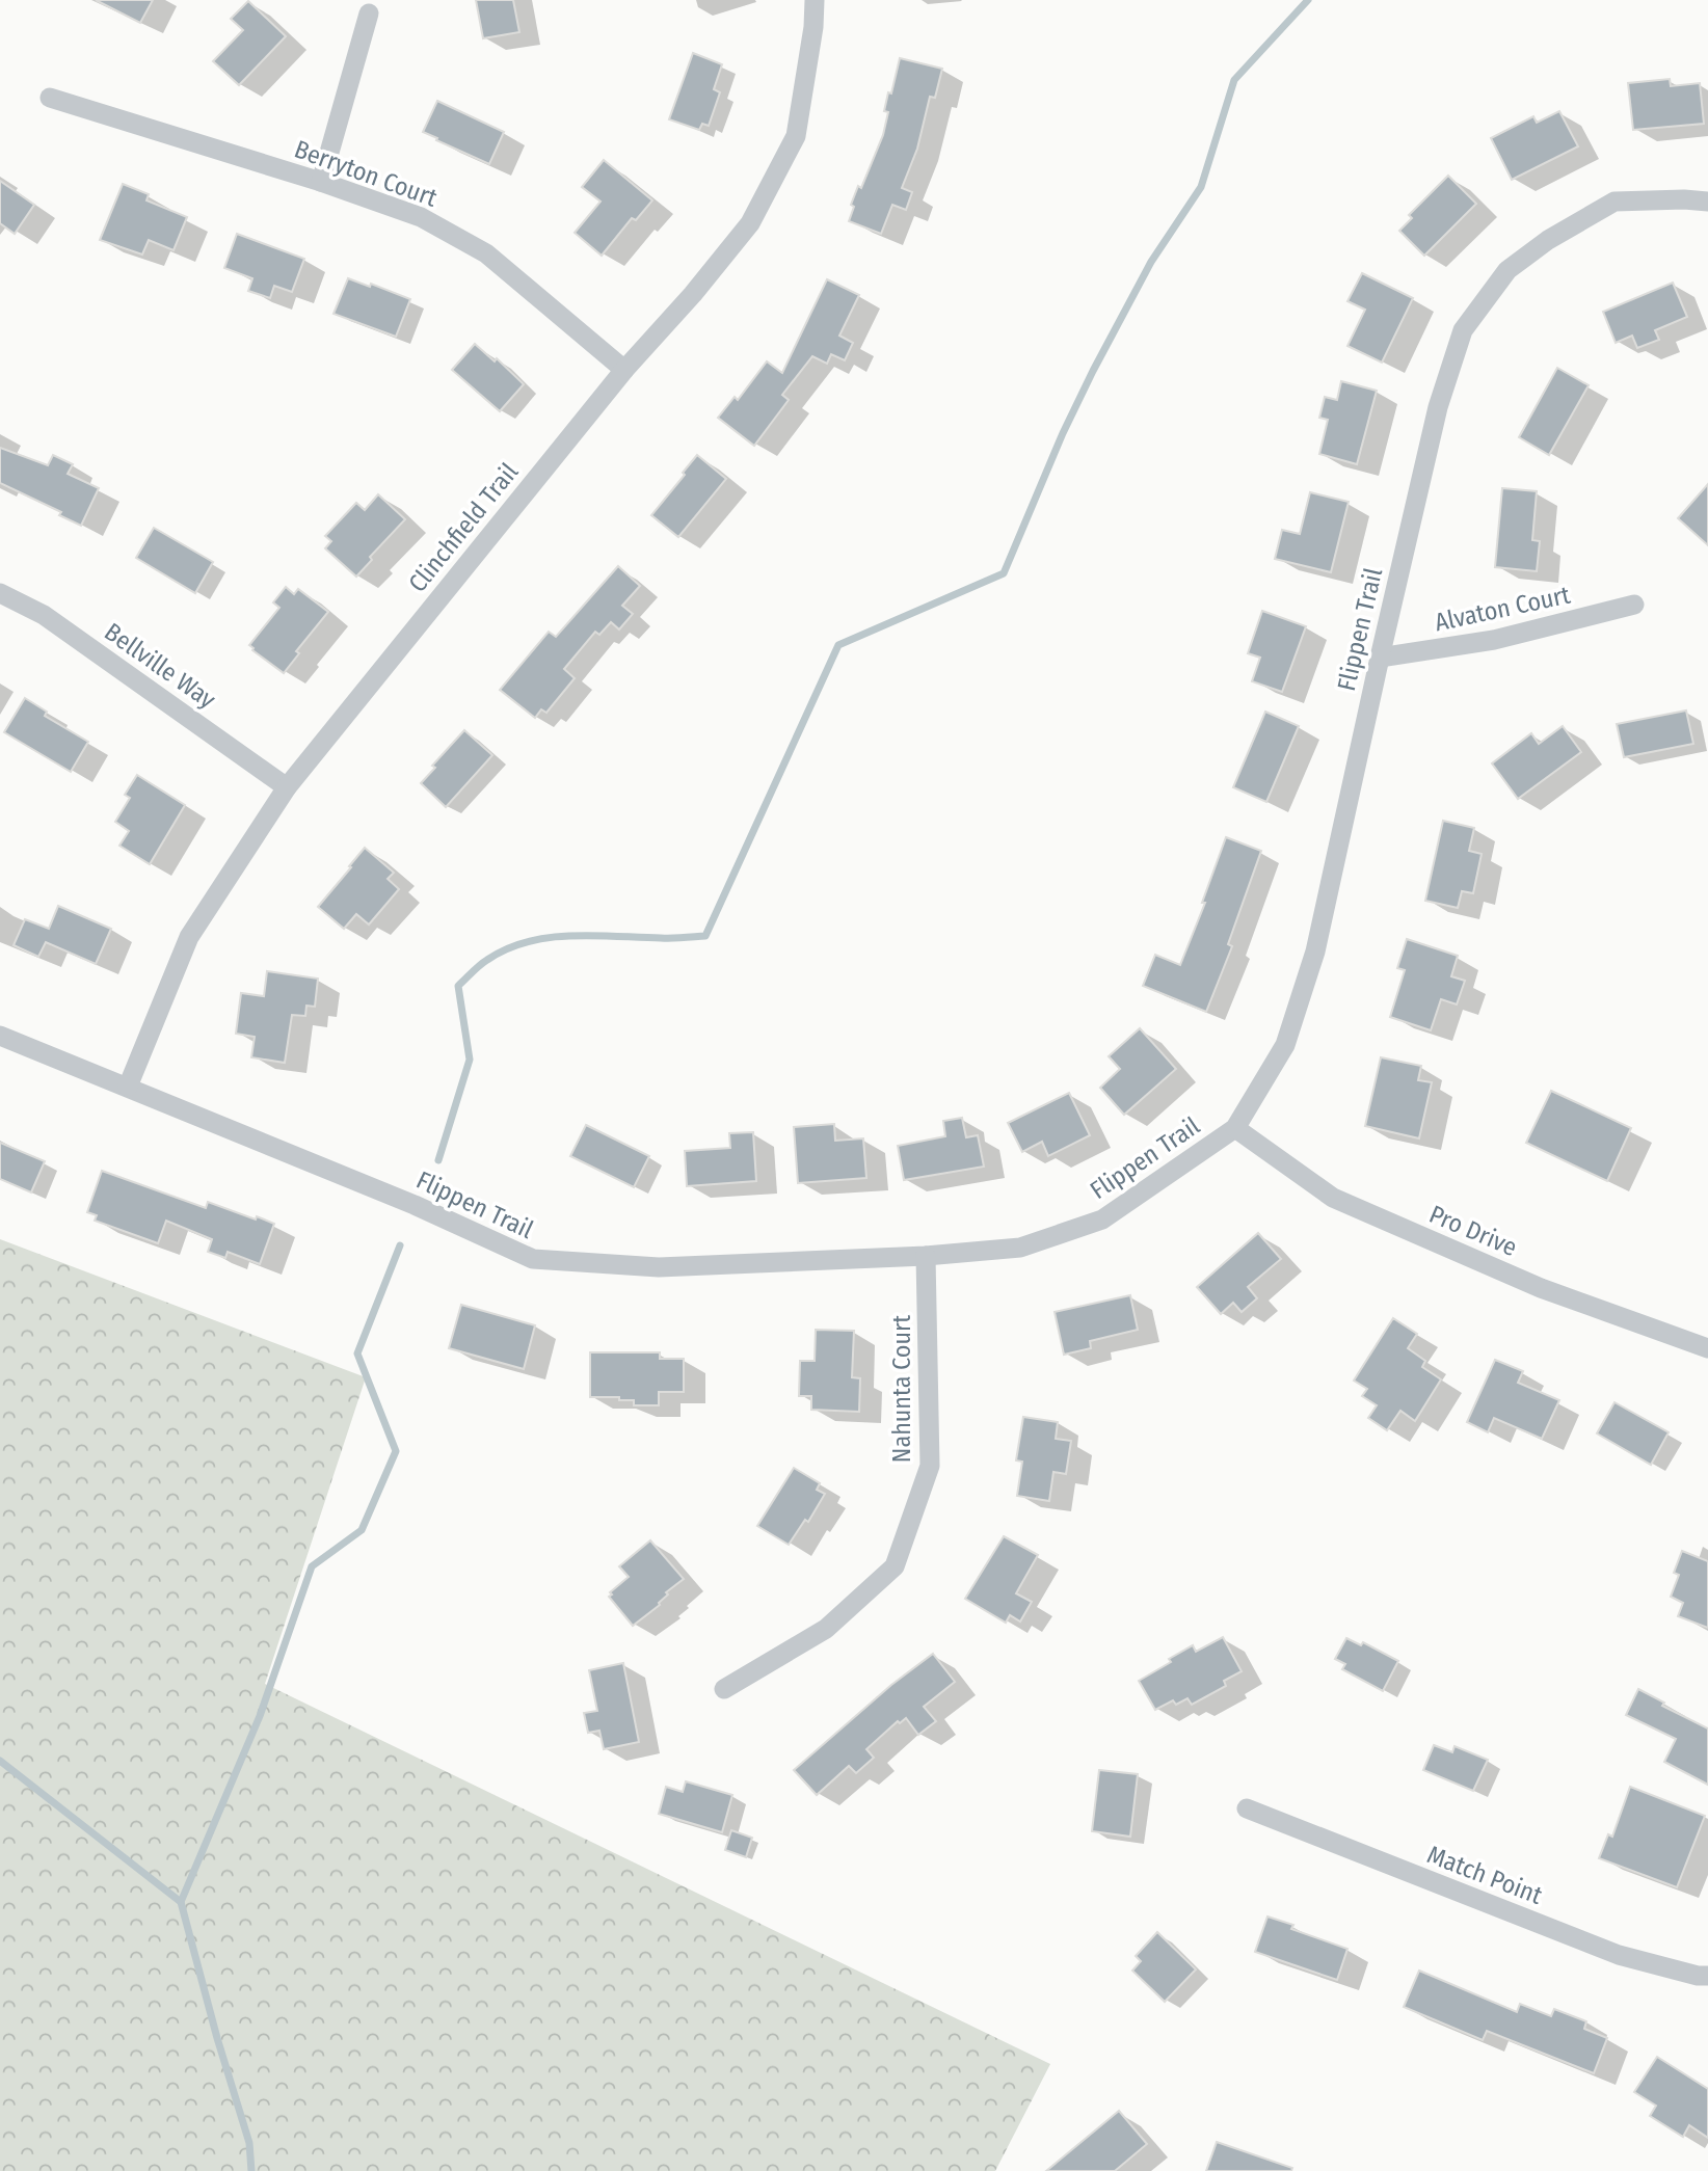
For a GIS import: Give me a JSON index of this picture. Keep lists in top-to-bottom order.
{
  "streets": {
    "street": [
      "Berryton Court",
      "Clinchfield Trail",
      "Alvaton Court",
      "Flippen Trail",
      "Bellville Way",
      "Pro Drive",
      "Nahunta Court",
      "Match Point"
    ]
  },
  "crossings": [
    ["Berryton Court", "Clinchfield Trail"],
    ["Clinchfield Trail", "Flippen Trail"],
    ["Clinchfield Trail", "Bellville Way"],
    ["Alvaton Court", "Flippen Trail"],
    ["Flippen Trail", "Pro Drive"],
    ["Flippen Trail", "Nahunta Court"]
  ]
}
